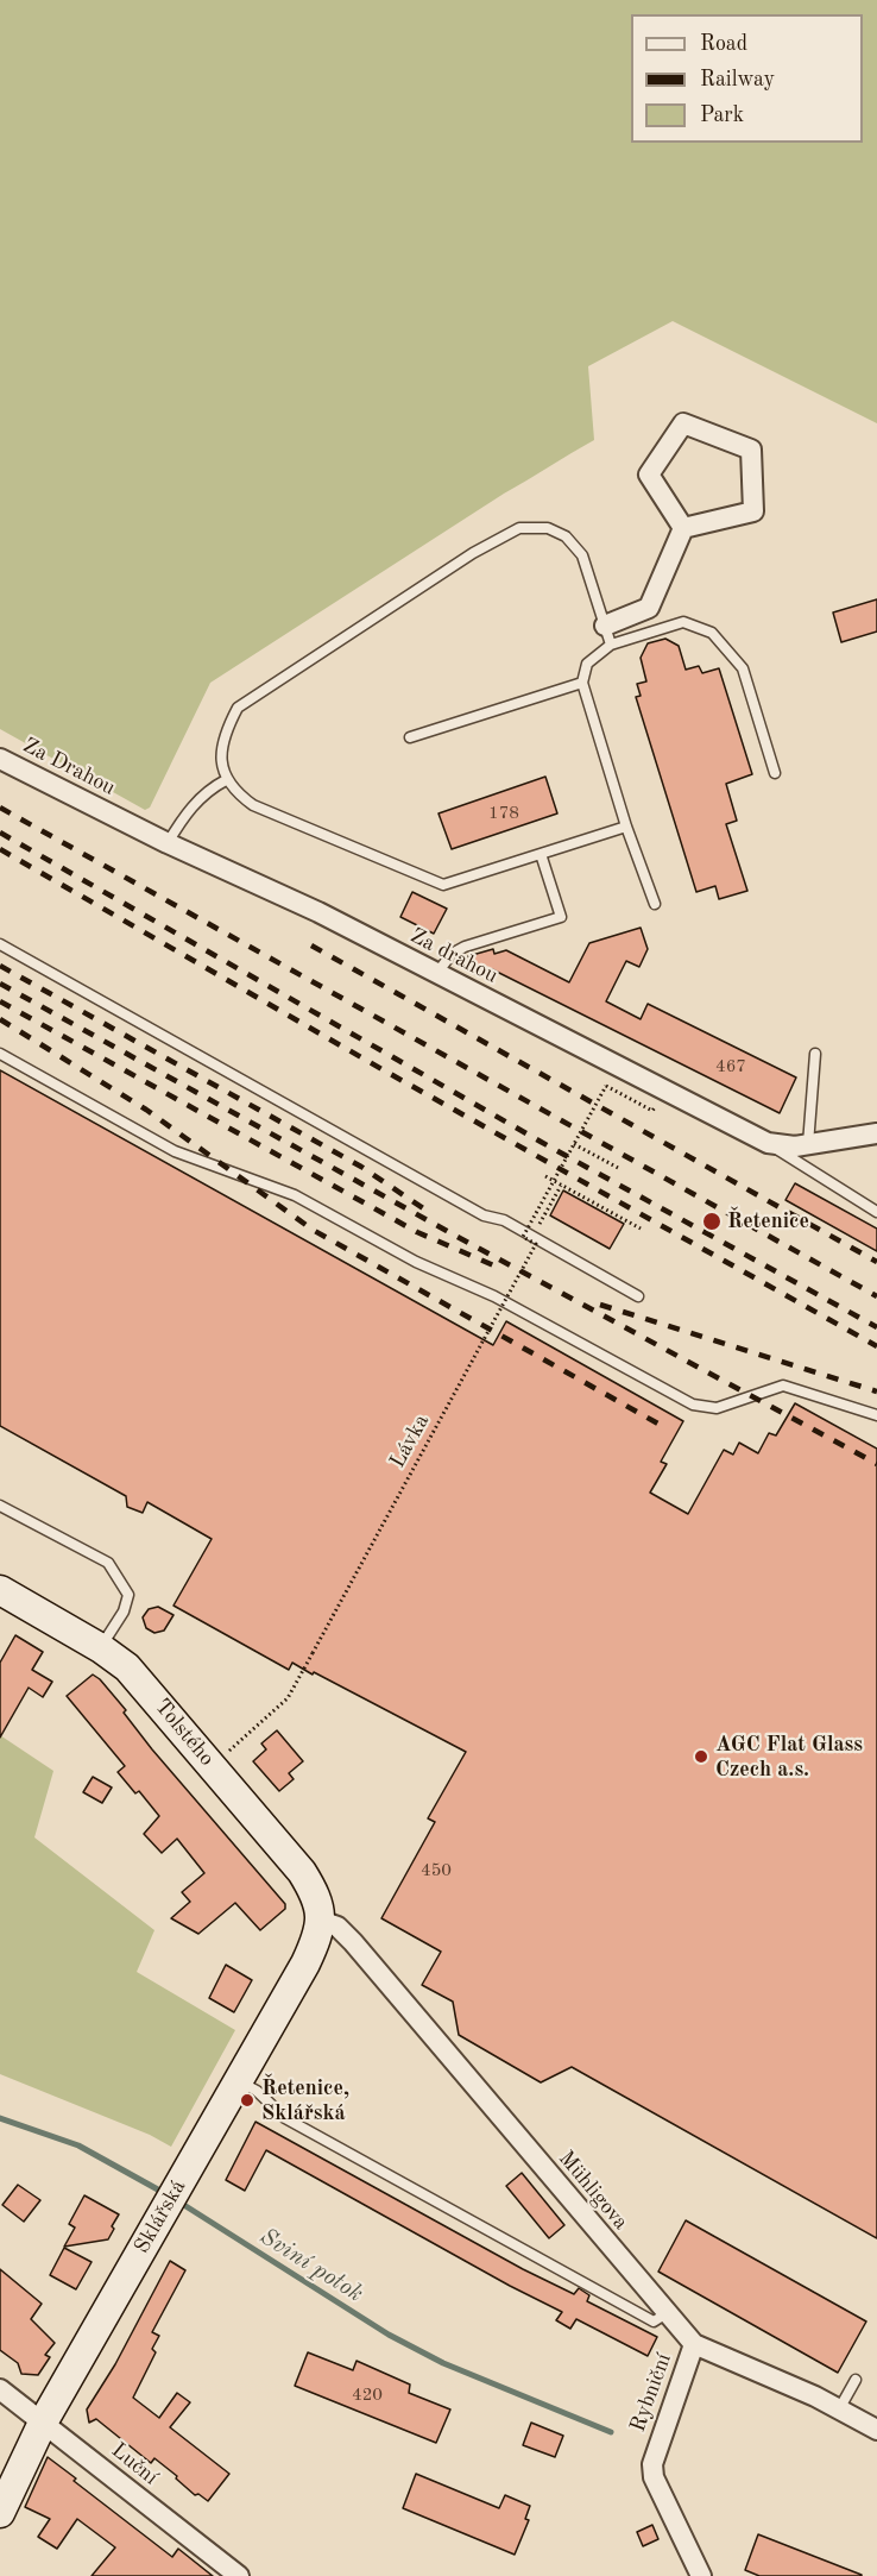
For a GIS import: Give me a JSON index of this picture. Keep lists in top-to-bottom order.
{
  "streets": {
    "street": [
      "Za Drahou",
      "Za drahou",
      "Tolstého",
      "Mühligova",
      "Sklářská",
      "Rybniční",
      "Luční"
    ],
    "path": ["Lávka"]
  },
  "crossings": [
    ["Za Drahou", "Za drahou"],
    ["Lávka", "Tolstého"],
    ["Tolstého", "Mühligova"],
    ["Tolstého", "Sklářská"],
    ["Mühligova", "Sklářská"],
    ["Mühligova", "Rybniční"],
    ["Sklářská", "Luční"]
  ],
  "water": ["Sviní potok"],
  "places": ["Řetenice", "AGC Flat Glass Czech a.s.", "Řetenice, Sklářská"],
  "house_numbers": [
    "178",
    "467",
    "450",
    "420"
  ],
  "legend": ["Road", "Railway", "Park"]
}
